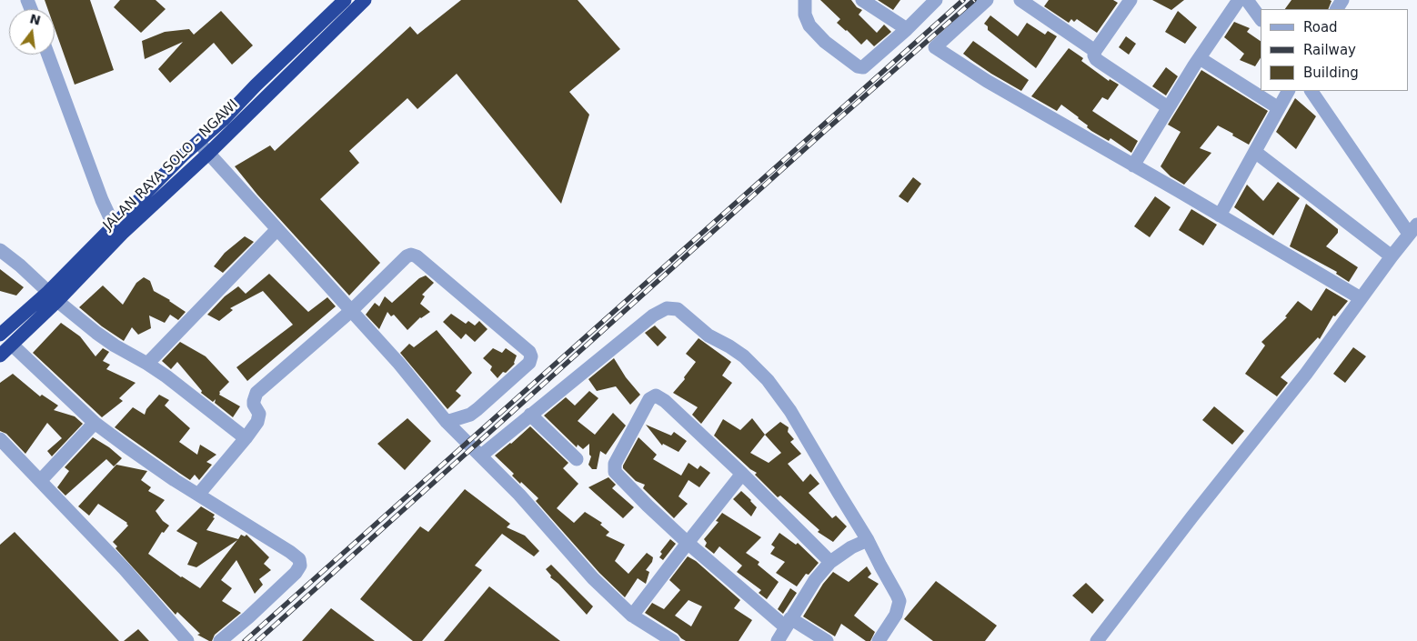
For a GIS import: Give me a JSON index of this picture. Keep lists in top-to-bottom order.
{
  "streets": {
    "highway": ["JALAN RAYA SOLO - NGAWI"]
  },
  "legend": ["Road", "Railway", "Building"],
  "north": "top"
}
